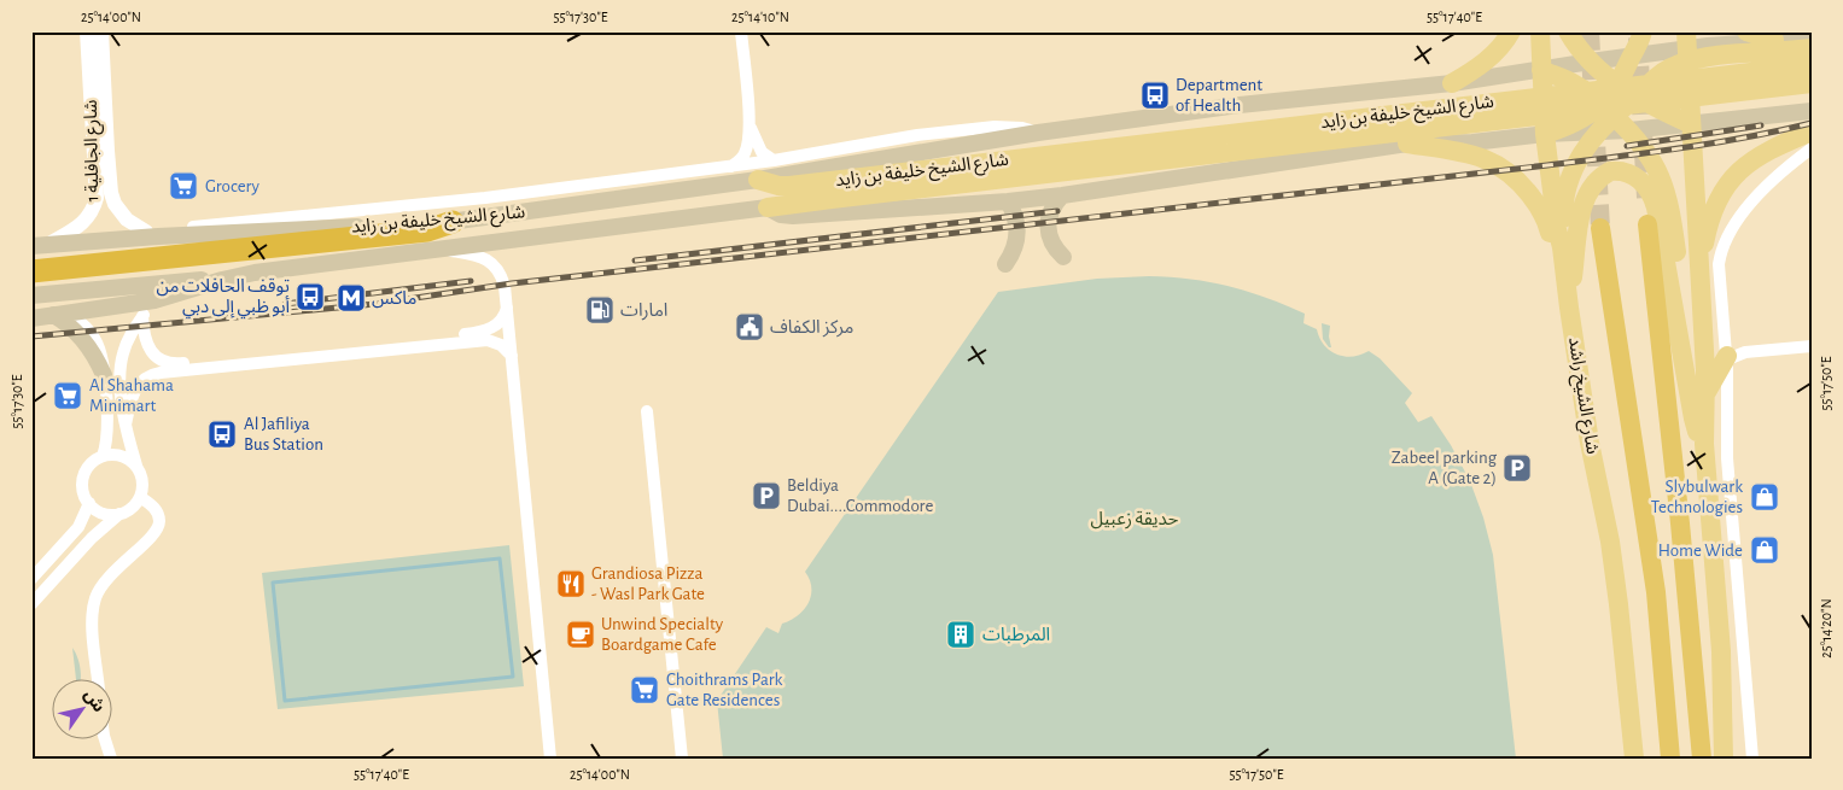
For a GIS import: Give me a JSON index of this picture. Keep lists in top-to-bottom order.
{
  "streets": {
    "main road": ["شارع الشيخ خليفة بن زايد", "شارع الشيخ راشد"],
    "street": ["شارع الجافلية 1"]
  },
  "crossings": [
    ["شارع الشيخ خليفة بن زايد", "شارع الجافلية 1"]
  ],
  "parks": ["حديقة زعبيل"],
  "places": {
    "bus stop": ["Department of Health", "توقف الحافلات من أبو ظبي إلى دبي", "Al Jafiliya Bus Station"],
    "supermarket": ["Grocery", "Al Shahama Minimart", "Choithrams Park Gate Residences"],
    "metro station": ["ماكس"],
    "fuel station": ["امارات"],
    "public building": ["مركز الكفاف"],
    "parking": ["Zabeel parking A (Gate 2)", "Beldiya Dubai....Commodore"],
    "shop": ["Slybulwark Technologies", "Home Wide"],
    "restaurant": ["Grandiosa Pizza - Wasl Park Gate"],
    "cafe": ["Unwind Specialty Boardgame Cafe"],
    "building": ["المرطبات"]
  },
  "north": "top right",
  "coordinates": [
    "25°14'00\"N",
    "55°17'30\"E",
    "25°14'10\"N",
    "55°17'40\"E",
    "55°17'50\"E",
    "25°14'20\"N"
  ]
}
